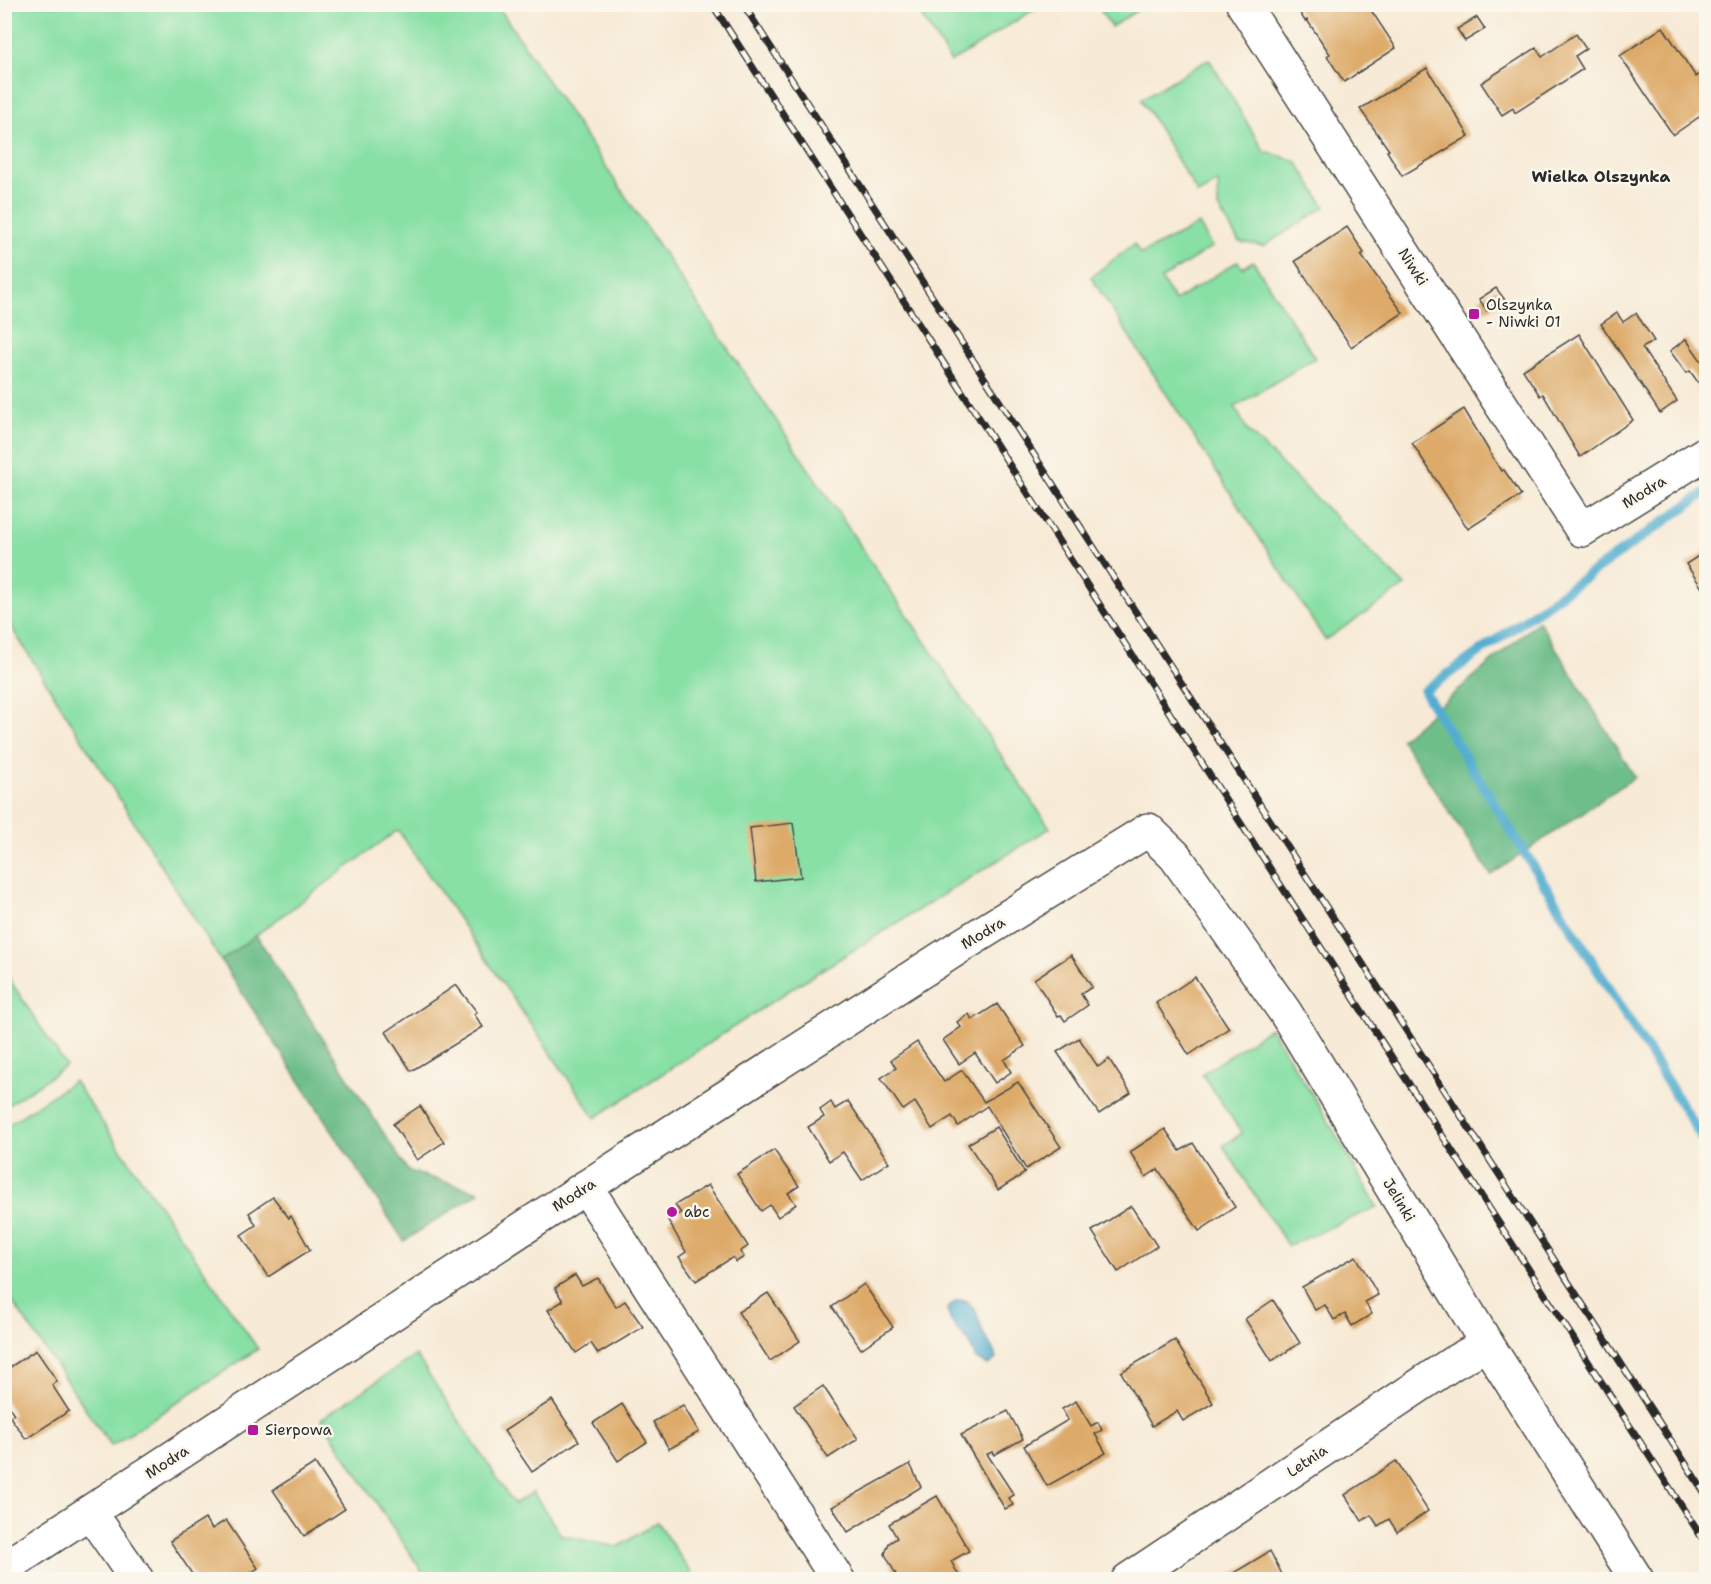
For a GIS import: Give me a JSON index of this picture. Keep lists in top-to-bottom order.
{
  "streets": {
    "street": [
      "Niwki",
      "Modra",
      "Jelinki",
      "Letnia"
    ]
  },
  "crossings": [
    ["Niwki", "Modra"],
    ["Modra", "Jelinki"],
    ["Jelinki", "Letnia"]
  ],
  "districts": ["Wielka Olszynka"],
  "places": {
    "transit": ["Olszynka - Niwki 01", "Sierpowa"],
    "other": ["abc"]
  }
}
